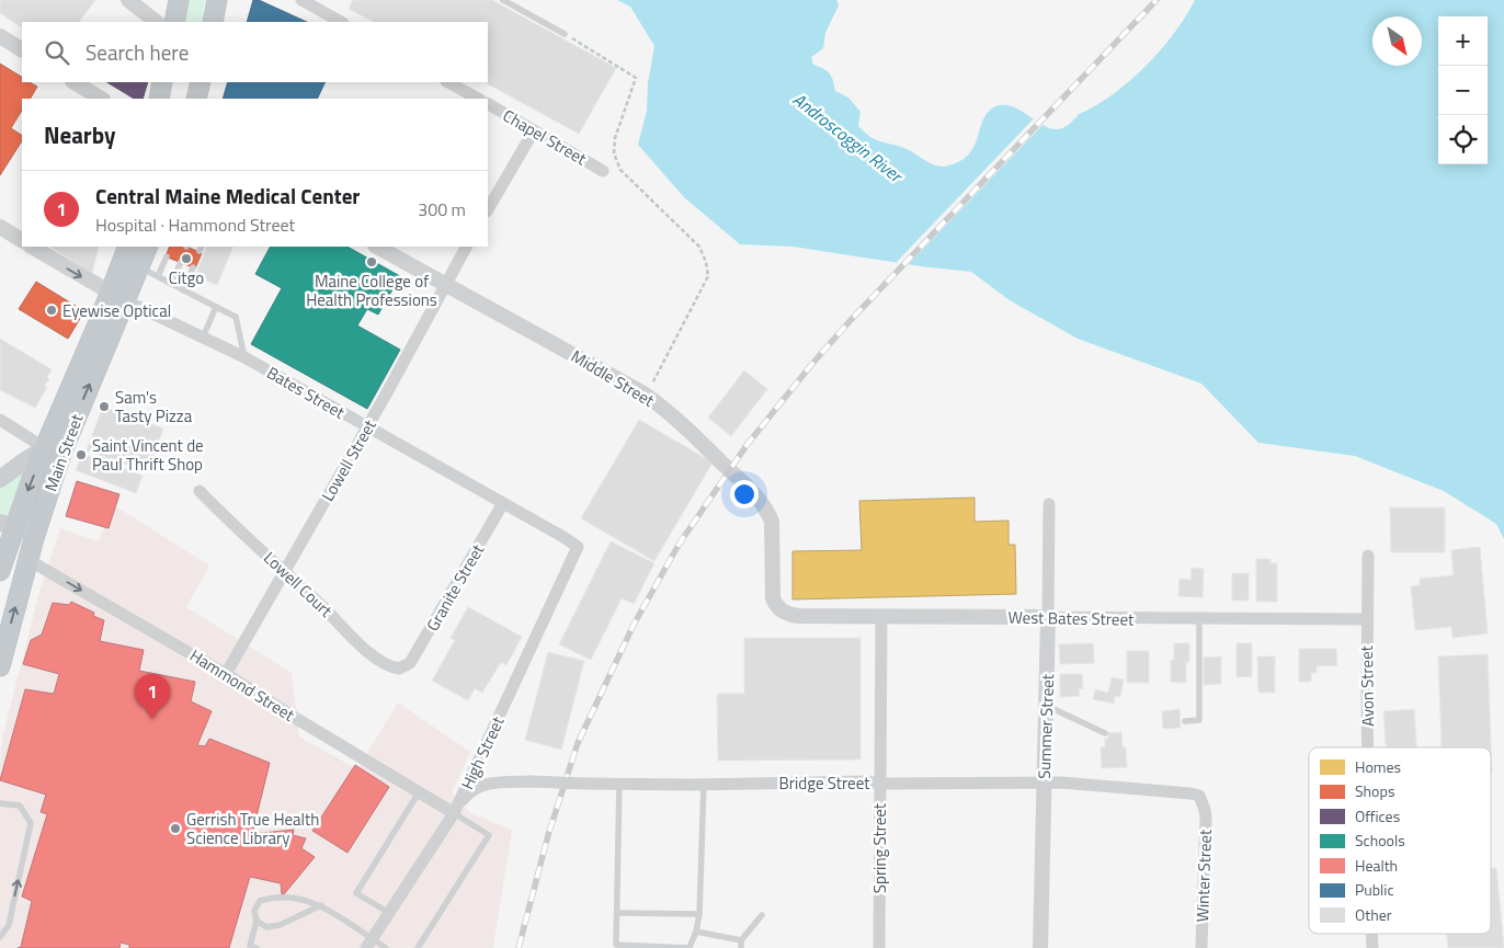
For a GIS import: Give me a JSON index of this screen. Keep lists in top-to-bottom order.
{
  "streets": {
    "highway": ["Main Street"],
    "street": [
      "Chapel Street",
      "Middle Street",
      "Bates Street",
      "Lowell Street",
      "Lowell Court",
      "Granite Street",
      "West Bates Street",
      "Hammond Street",
      "Avon Street",
      "Summer Street",
      "High Street",
      "Bridge Street",
      "Spring Street",
      "Winter Street"
    ]
  },
  "crossings": [
    ["Middle Street", "Lowell Street"],
    ["Middle Street", "West Bates Street"],
    ["Bates Street", "Main Street"],
    ["Bates Street", "Lowell Street"],
    ["Bates Street", "Granite Street"],
    ["Bates Street", "High Street"],
    ["Main Street", "Hammond Street"],
    ["Lowell Street", "Lowell Court"],
    ["Lowell Street", "Hammond Street"],
    ["Lowell Court", "Granite Street"],
    ["West Bates Street", "Avon Street"],
    ["West Bates Street", "Summer Street"],
    ["West Bates Street", "Spring Street"],
    ["Hammond Street", "High Street"],
    ["Hammond Street", "Bridge Street"],
    ["Summer Street", "Bridge Street"],
    ["High Street", "Bridge Street"],
    ["Bridge Street", "Spring Street"],
    ["Bridge Street", "Winter Street"]
  ],
  "one_way": ["Hammond Street"],
  "water": ["Androscoggin River"],
  "places": [
    "Citgo",
    "Maine College of Health Professions",
    "Eyewise Optical",
    "Sam's Tasty Pizza",
    "Saint Vincent de Paul Thrift Shop",
    "Gerrish True Health Science Library"
  ],
  "legend": [
    "Homes",
    "Shops",
    "Offices",
    "Schools",
    "Health",
    "Public",
    "Other"
  ],
  "north": "bottom right",
  "page": {
    "map_buttons": ["+", "−"],
    "search": "Search here",
    "heading": "Nearby",
    "list": [
      {
        "mark": "1",
        "name": "Central Maine Medical Center",
        "note": "Hospital · Hammond Street",
        "value": "300 m"
      }
    ],
    "pins": "1"
  }
}
